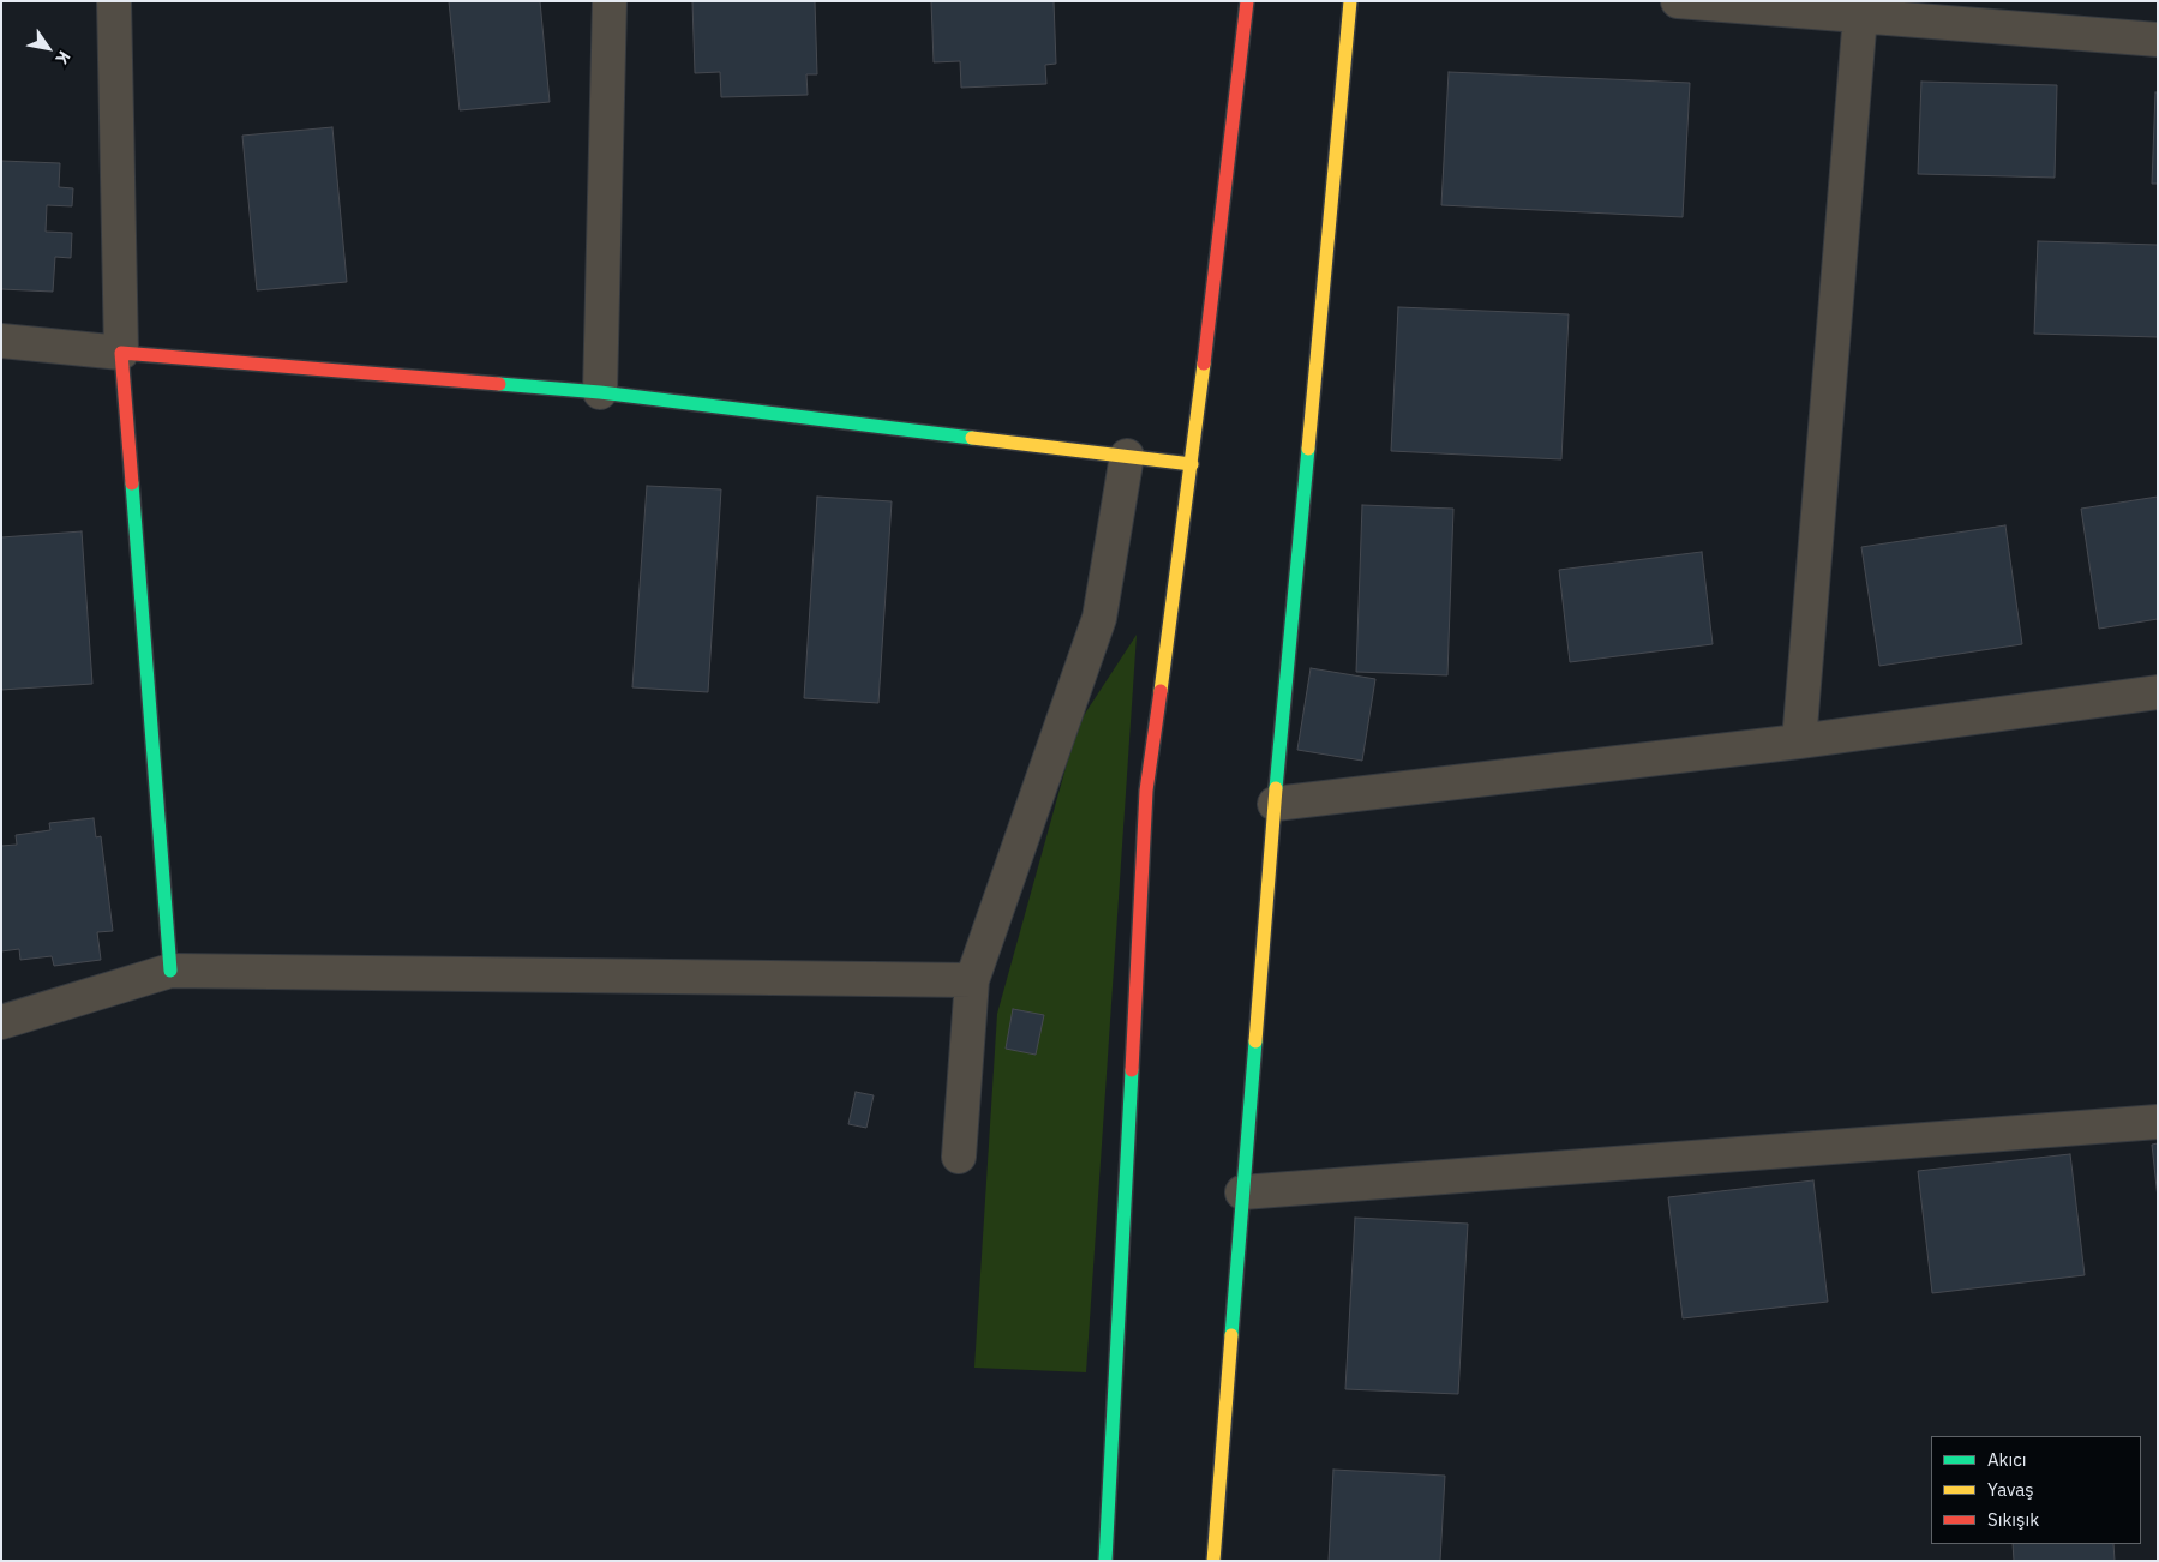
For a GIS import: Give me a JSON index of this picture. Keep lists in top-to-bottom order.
{
  "legend": ["Akıcı", "Yavaş", "Sıkışık"],
  "north": "bottom right"
}
